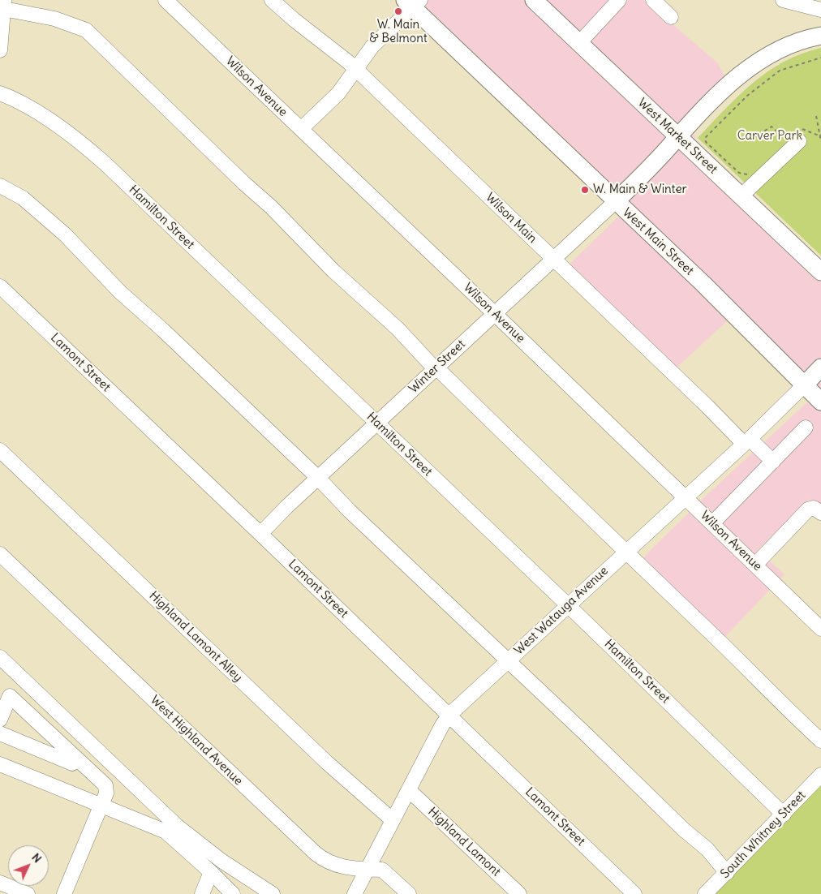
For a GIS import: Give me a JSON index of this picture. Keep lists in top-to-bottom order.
{
  "streets": {
    "main road": ["West Market Street", "West Main Street", "West Watauga Avenue"],
    "street": [
      "Wilson Avenue",
      "Hamilton Street",
      "Wilson Main",
      "Lamont Street",
      "Winter Street",
      "Highland Lamont Alley",
      "West Highland Avenue",
      "South Whitney Street",
      "Highland Lamont"
    ]
  },
  "crossings": [
    ["Wilson Avenue", "Winter Street"],
    ["Wilson Avenue", "West Watauga Avenue"],
    ["Hamilton Street", "Winter Street"],
    ["Hamilton Street", "West Watauga Avenue"],
    ["Hamilton Street", "South Whitney Street"],
    ["Wilson Main", "Winter Street"],
    ["Wilson Main", "West Watauga Avenue"],
    ["West Main Street", "Winter Street"],
    ["West Main Street", "West Watauga Avenue"],
    ["Lamont Street", "Winter Street"],
    ["Lamont Street", "West Watauga Avenue"],
    ["West Watauga Avenue", "Highland Lamont Alley"],
    ["West Watauga Avenue", "West Highland Avenue"],
    ["West Watauga Avenue", "Highland Lamont"]
  ],
  "parks": ["Carver Park"],
  "places": ["W. Main & Belmont", "W. Main & Winter"],
  "north": "top right"
}
